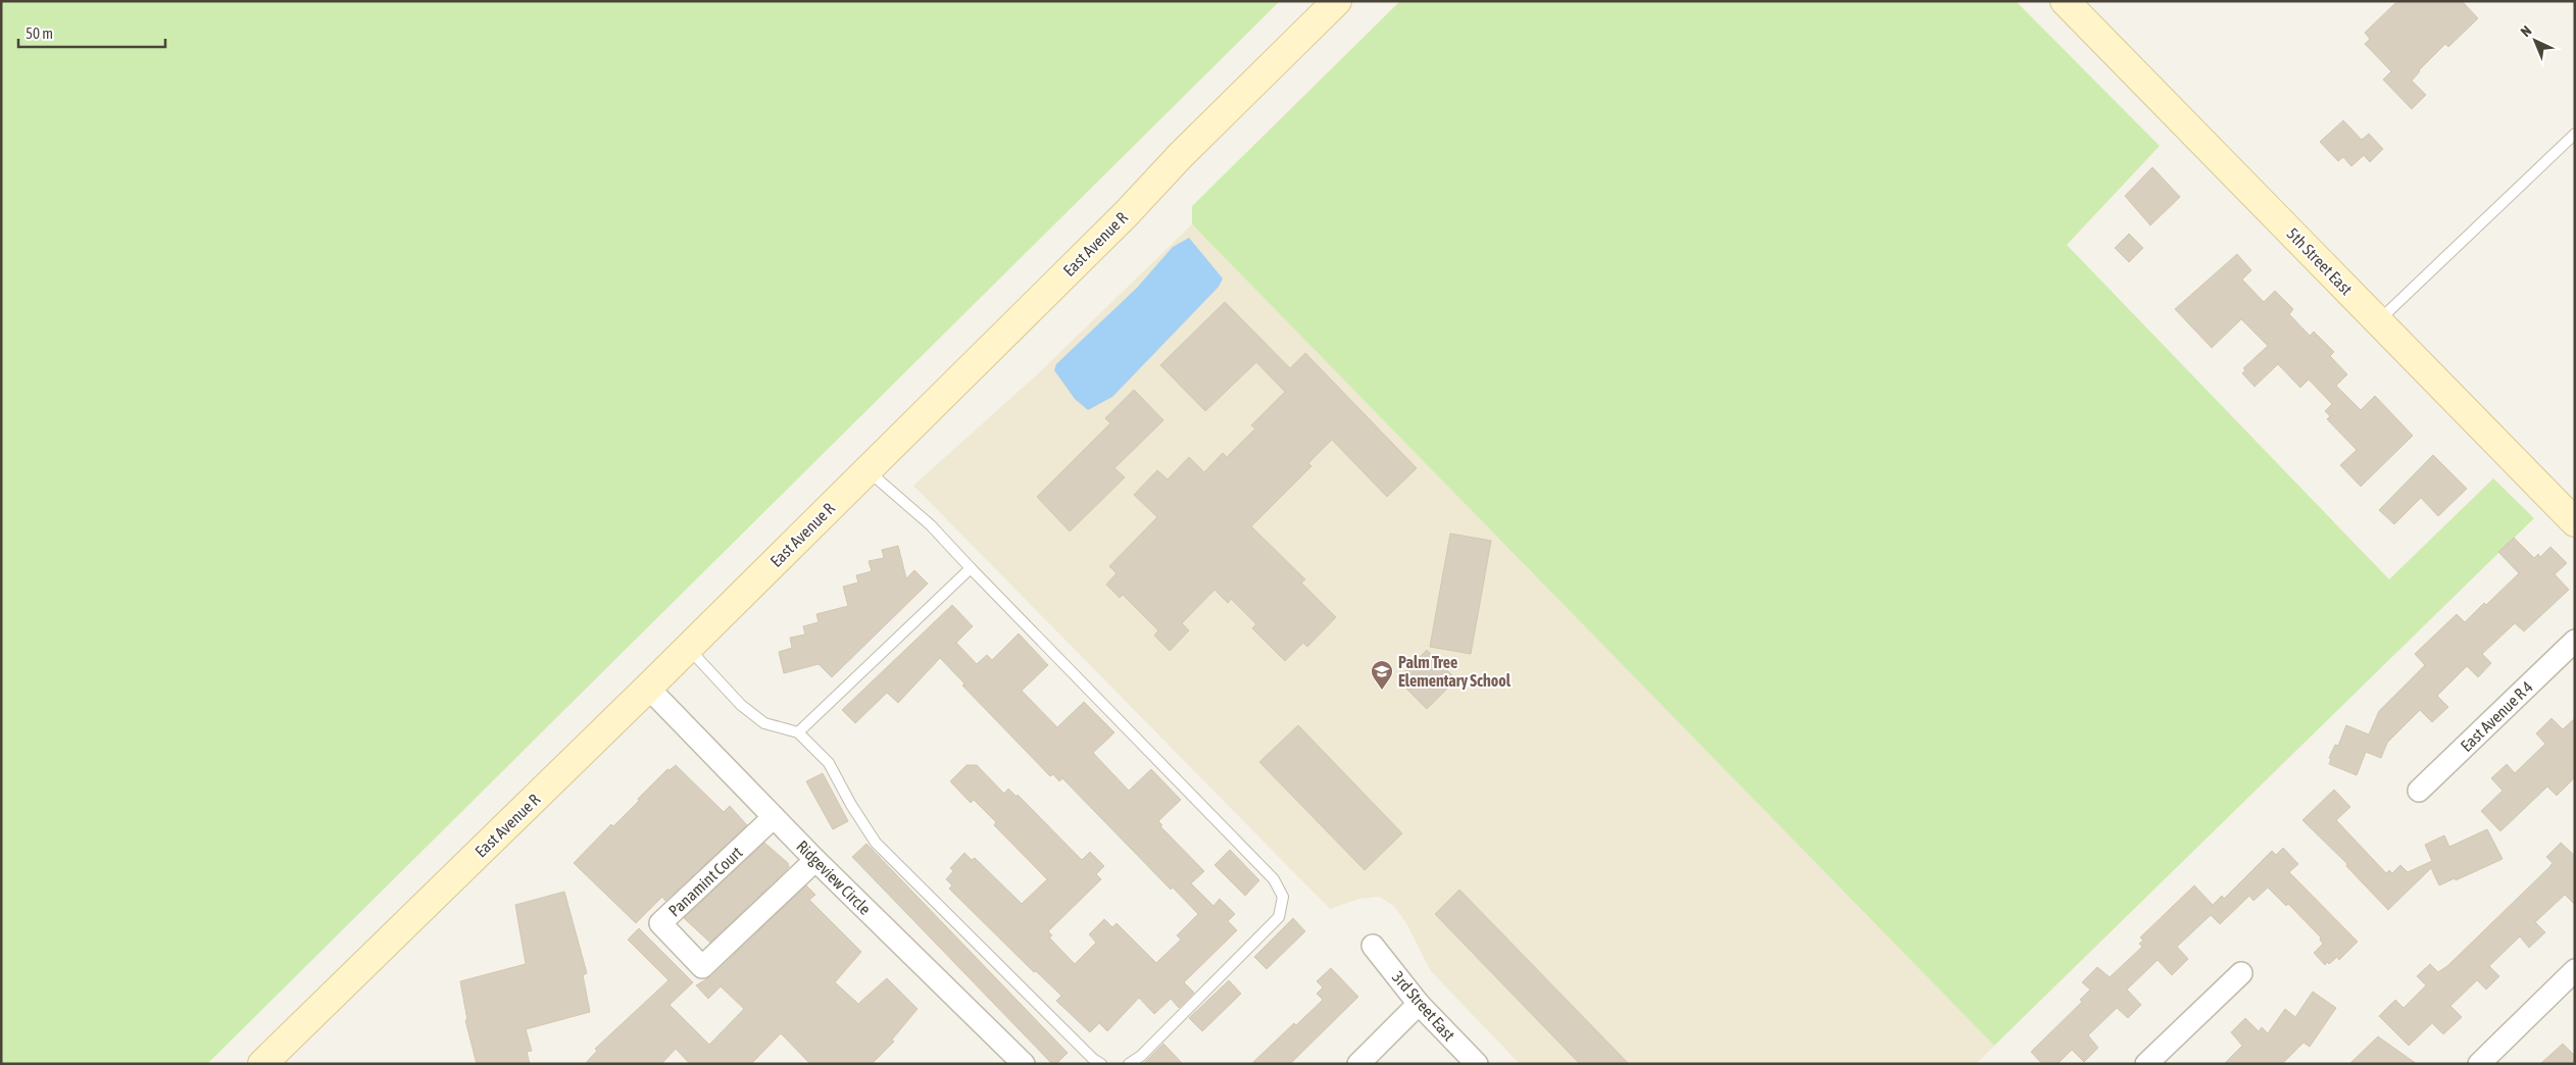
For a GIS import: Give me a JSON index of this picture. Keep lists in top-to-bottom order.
{
  "streets": {
    "street": [
      "East Avenue R",
      "5th Street East",
      "East Avenue R 4",
      "Ridgeview Circle",
      "Panamint Court",
      "3rd Street East"
    ]
  },
  "crossings": [
    ["East Avenue R", "Ridgeview Circle"],
    ["Ridgeview Circle", "Panamint Court"]
  ],
  "places": {
    "school or university": ["Palm Tree Elementary School"]
  },
  "scale_bar": "50 m",
  "north": "top left"
}
